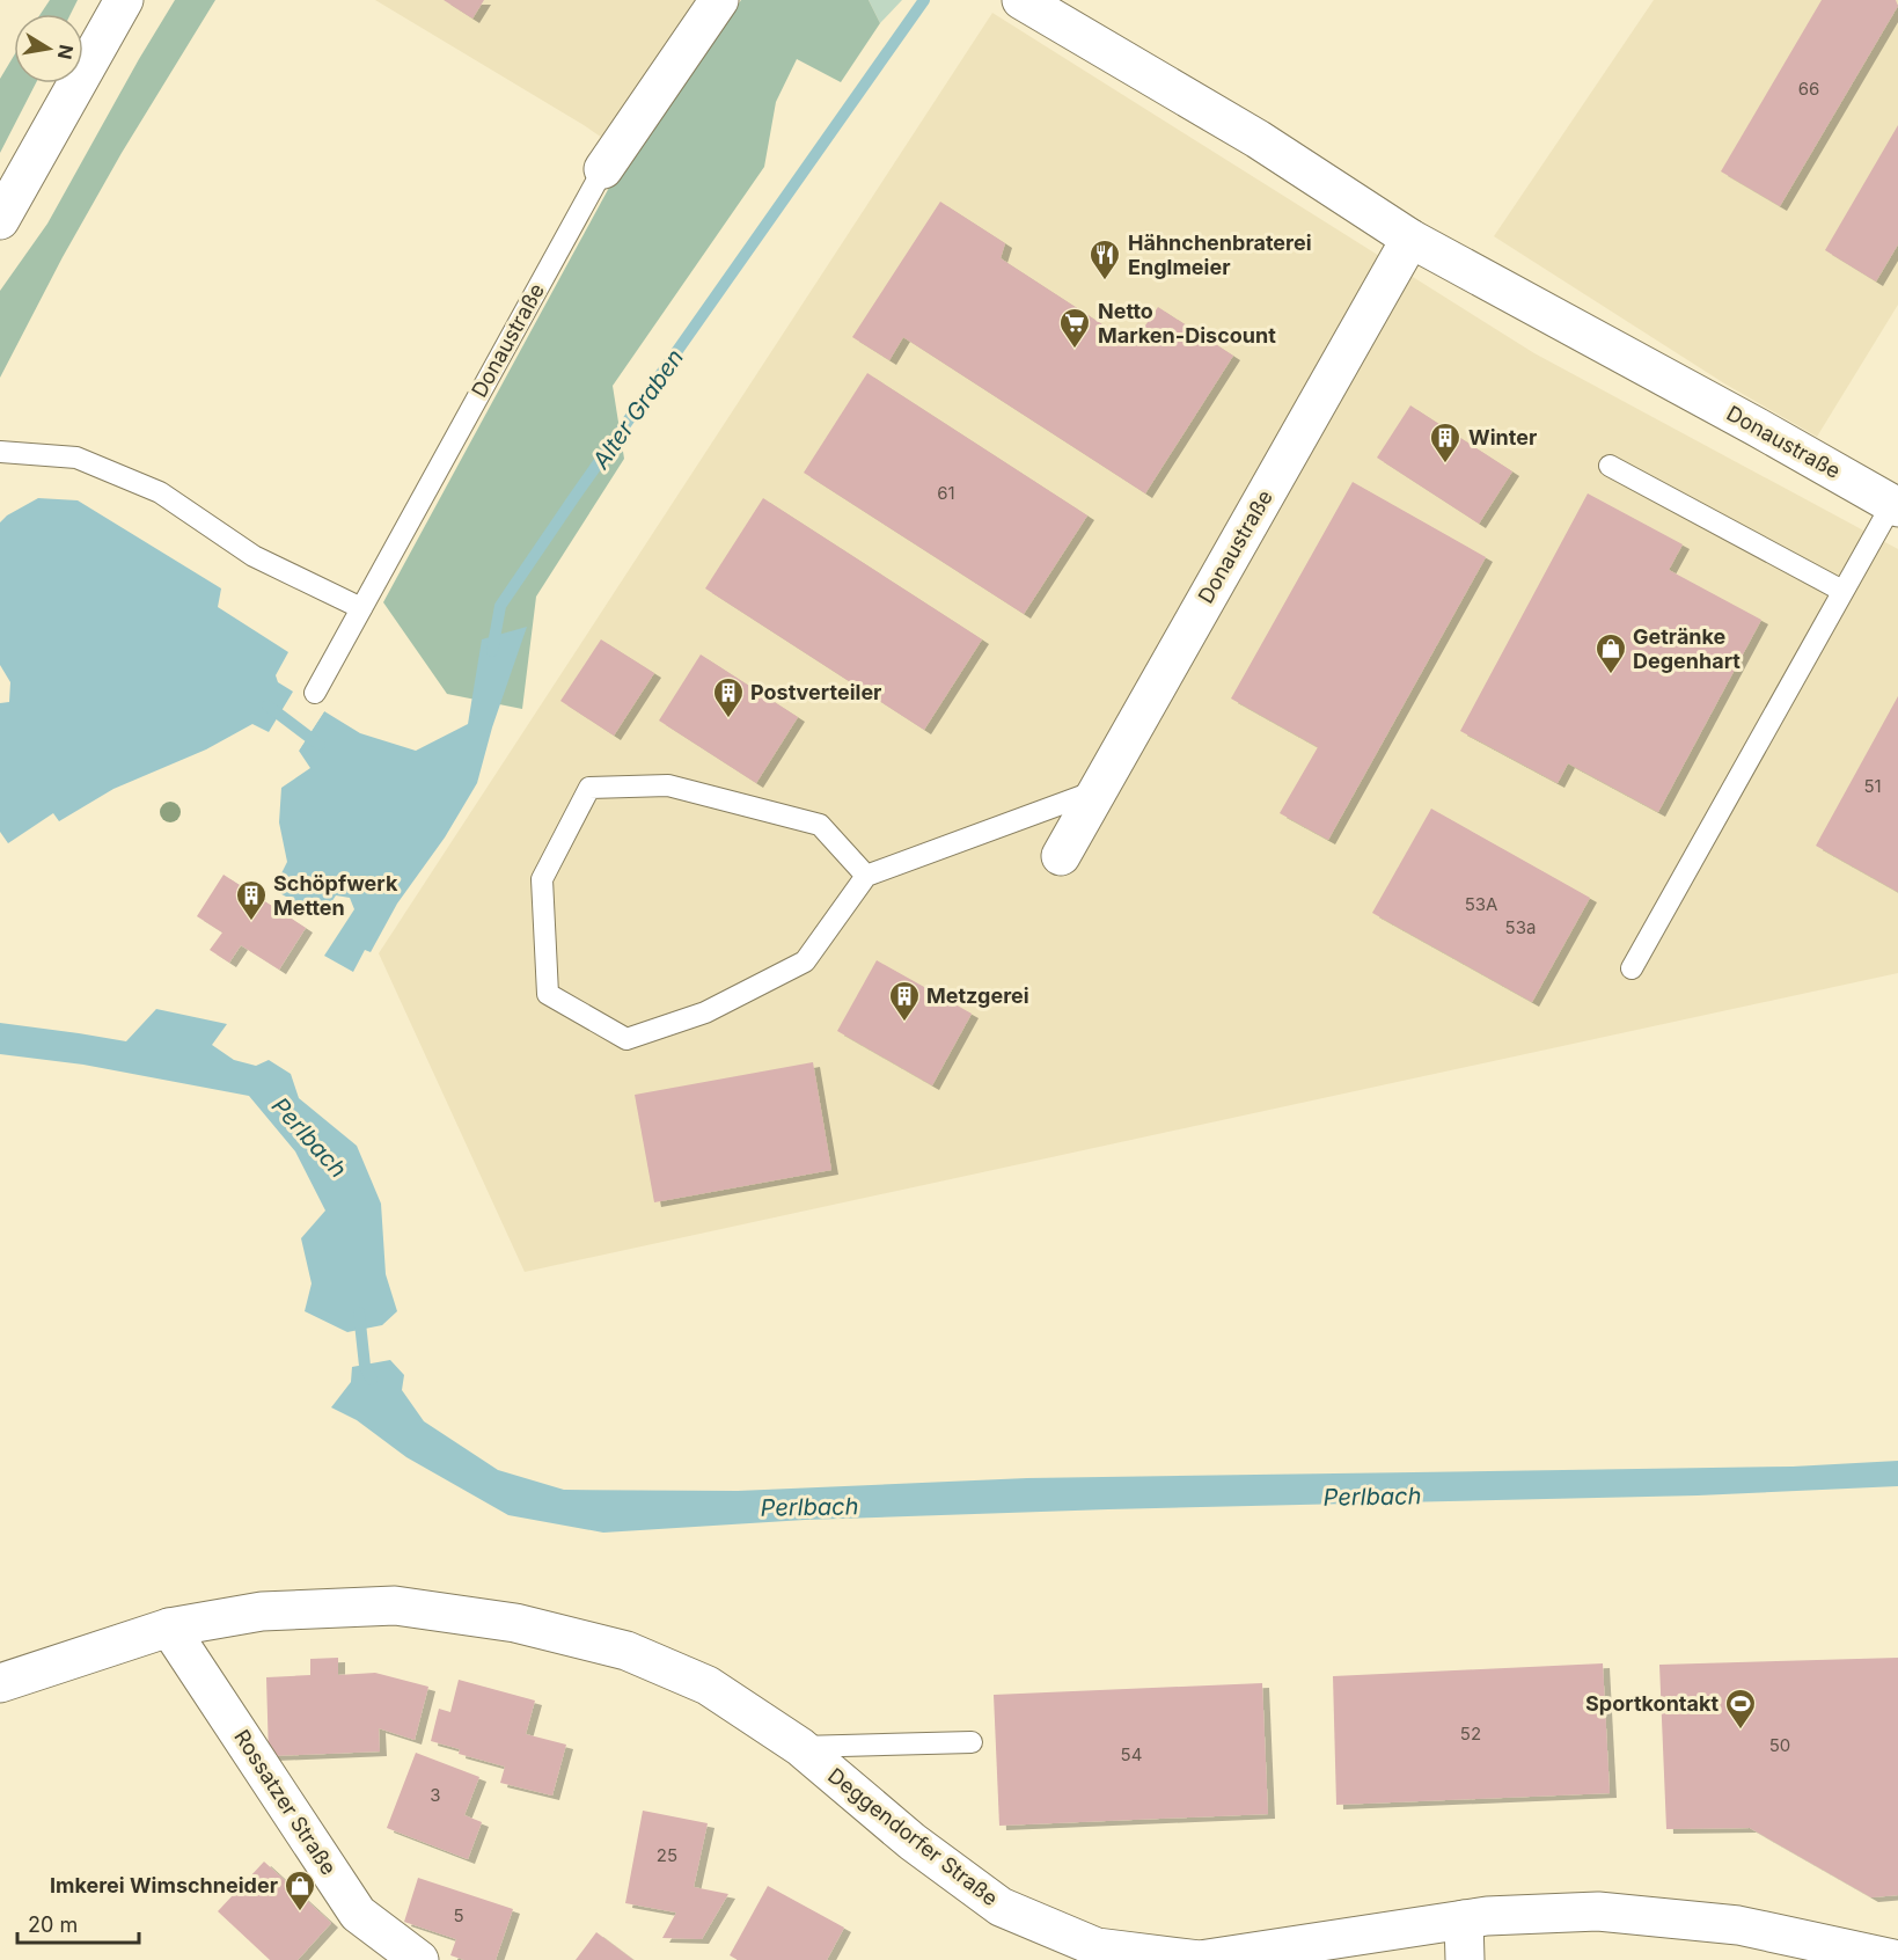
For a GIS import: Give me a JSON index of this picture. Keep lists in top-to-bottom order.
{
  "streets": {
    "street": ["Donaustraße", "Rossatzer Straße", "Deggendorfer Straße"]
  },
  "crossings": [
    ["Rossatzer Straße", "Deggendorfer Straße"]
  ],
  "water": ["Alter Graben", "Perlbach"],
  "places": {
    "restaurant": ["Hähnchenbraterei Englmeier"],
    "supermarket": ["Netto Marken-Discount"],
    "building": [
      "Winter",
      "Postverteiler",
      "Schöpfwerk Metten",
      "Metzgerei"
    ],
    "shop": ["Getränke Degenhart", "Imkerei Wimschneider"],
    "sports": ["Sportkontakt"]
  },
  "house_numbers": [
    "66",
    "61",
    "51",
    "53A",
    "53a",
    "52",
    "50",
    "54",
    "3",
    "25",
    "5"
  ],
  "scale_bar": "20 m",
  "north": "right"
}
